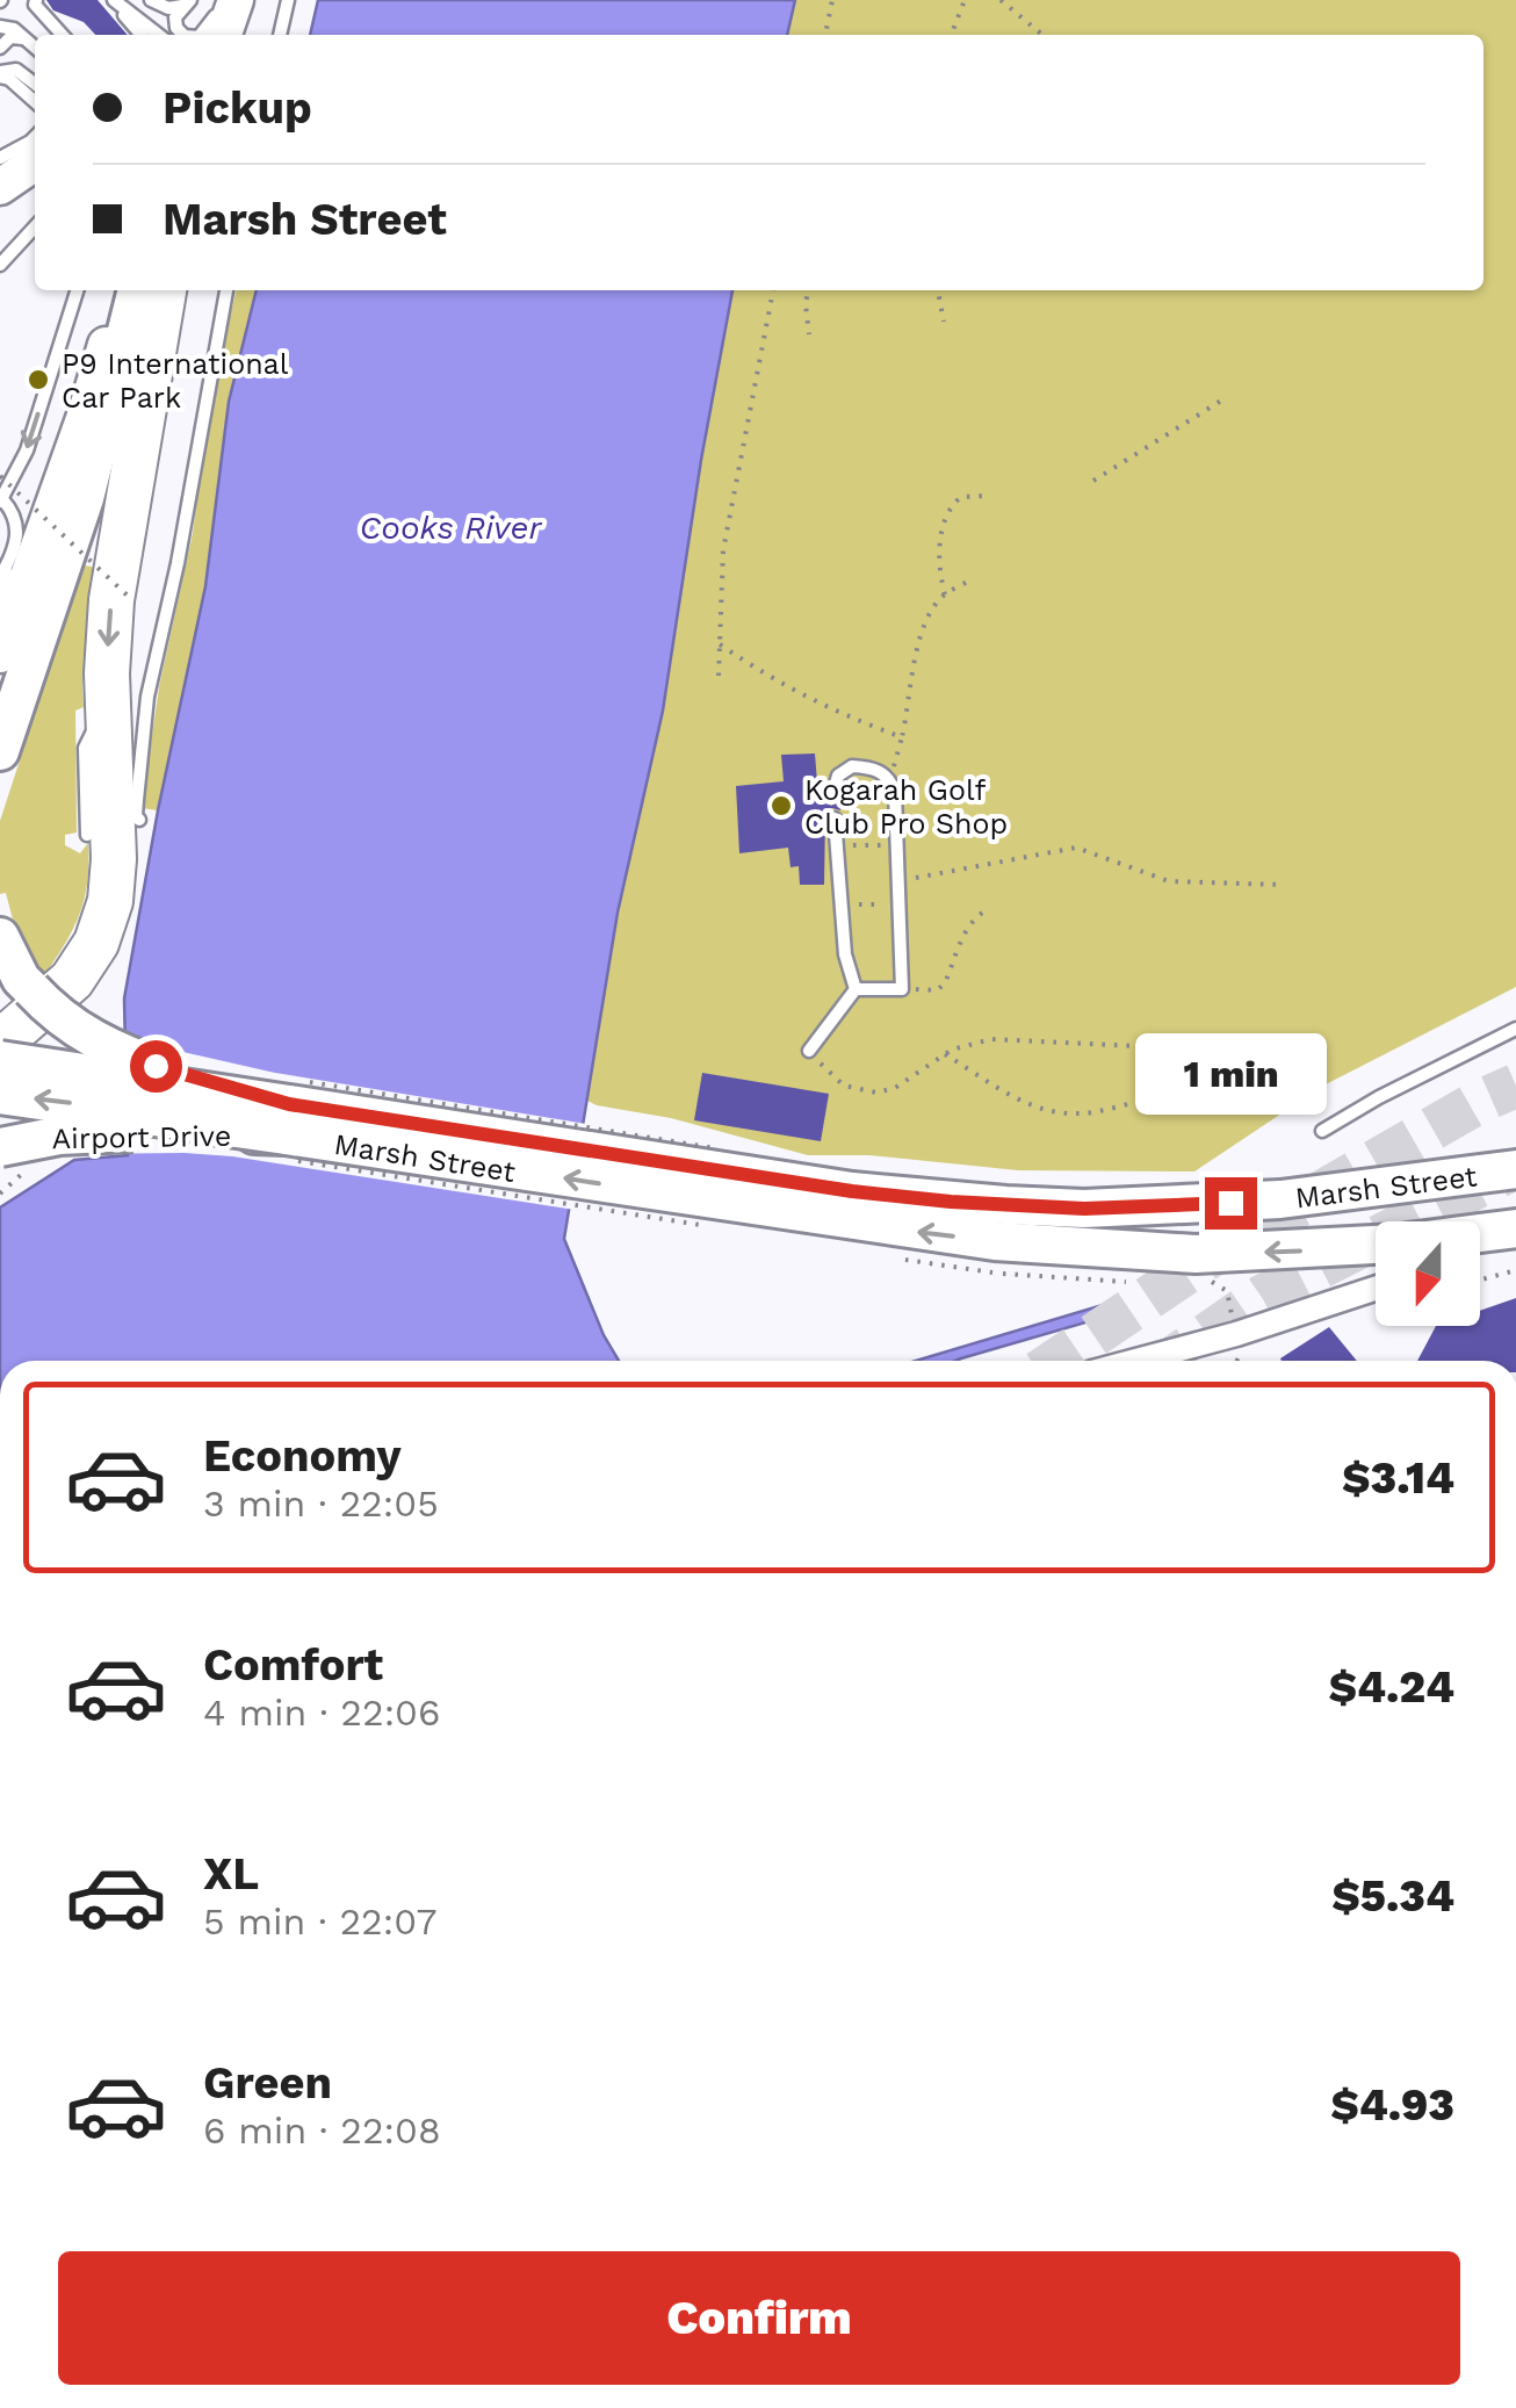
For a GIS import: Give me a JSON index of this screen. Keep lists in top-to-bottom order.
{
  "streets": {
    "main road": ["Airport Drive", "Marsh Street"]
  },
  "crossings": [
    ["Airport Drive", "Marsh Street"]
  ],
  "water": ["Cooks River"],
  "places": ["P9 International Car Park", "Kogarah Golf Club Pro Shop"],
  "north": "bottom",
  "page": {
    "banner": ["Pickup", "Marsh Street"],
    "bubble": "1 min",
    "list": [
      {
        "name": "Economy",
        "note": "3 min · 22:05",
        "value": "$3.14"
      },
      {
        "name": "Comfort",
        "note": "4 min · 22:06",
        "value": "$4.24"
      },
      {
        "name": "XL",
        "note": "5 min · 22:07",
        "value": "$5.34"
      },
      {
        "name": "Green",
        "note": "6 min · 22:08",
        "value": "$4.93"
      }
    ],
    "buttons": "Confirm"
  }
}
